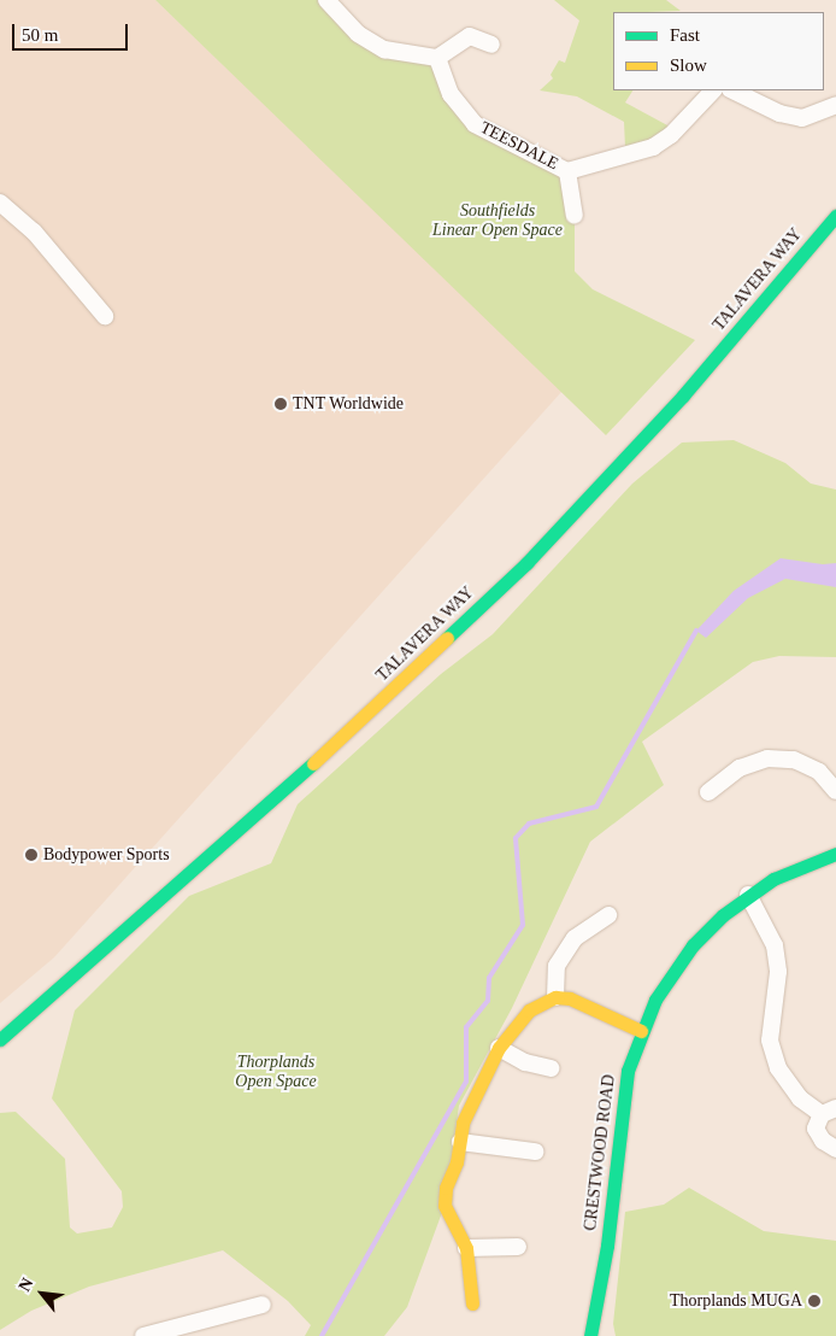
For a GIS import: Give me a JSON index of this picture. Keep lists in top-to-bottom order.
{
  "streets": {
    "main road": ["TALAVERA WAY", "CRESTWOOD ROAD"],
    "street": ["TEESDALE"]
  },
  "parks": ["Southfields Linear Open Space", "Thorplands Open Space"],
  "places": ["TNT Worldwide", "Bodypower Sports", "Thorplands MUGA"],
  "legend": ["Fast", "Slow"],
  "scale_bar": "50 m",
  "north": "top left"
}
